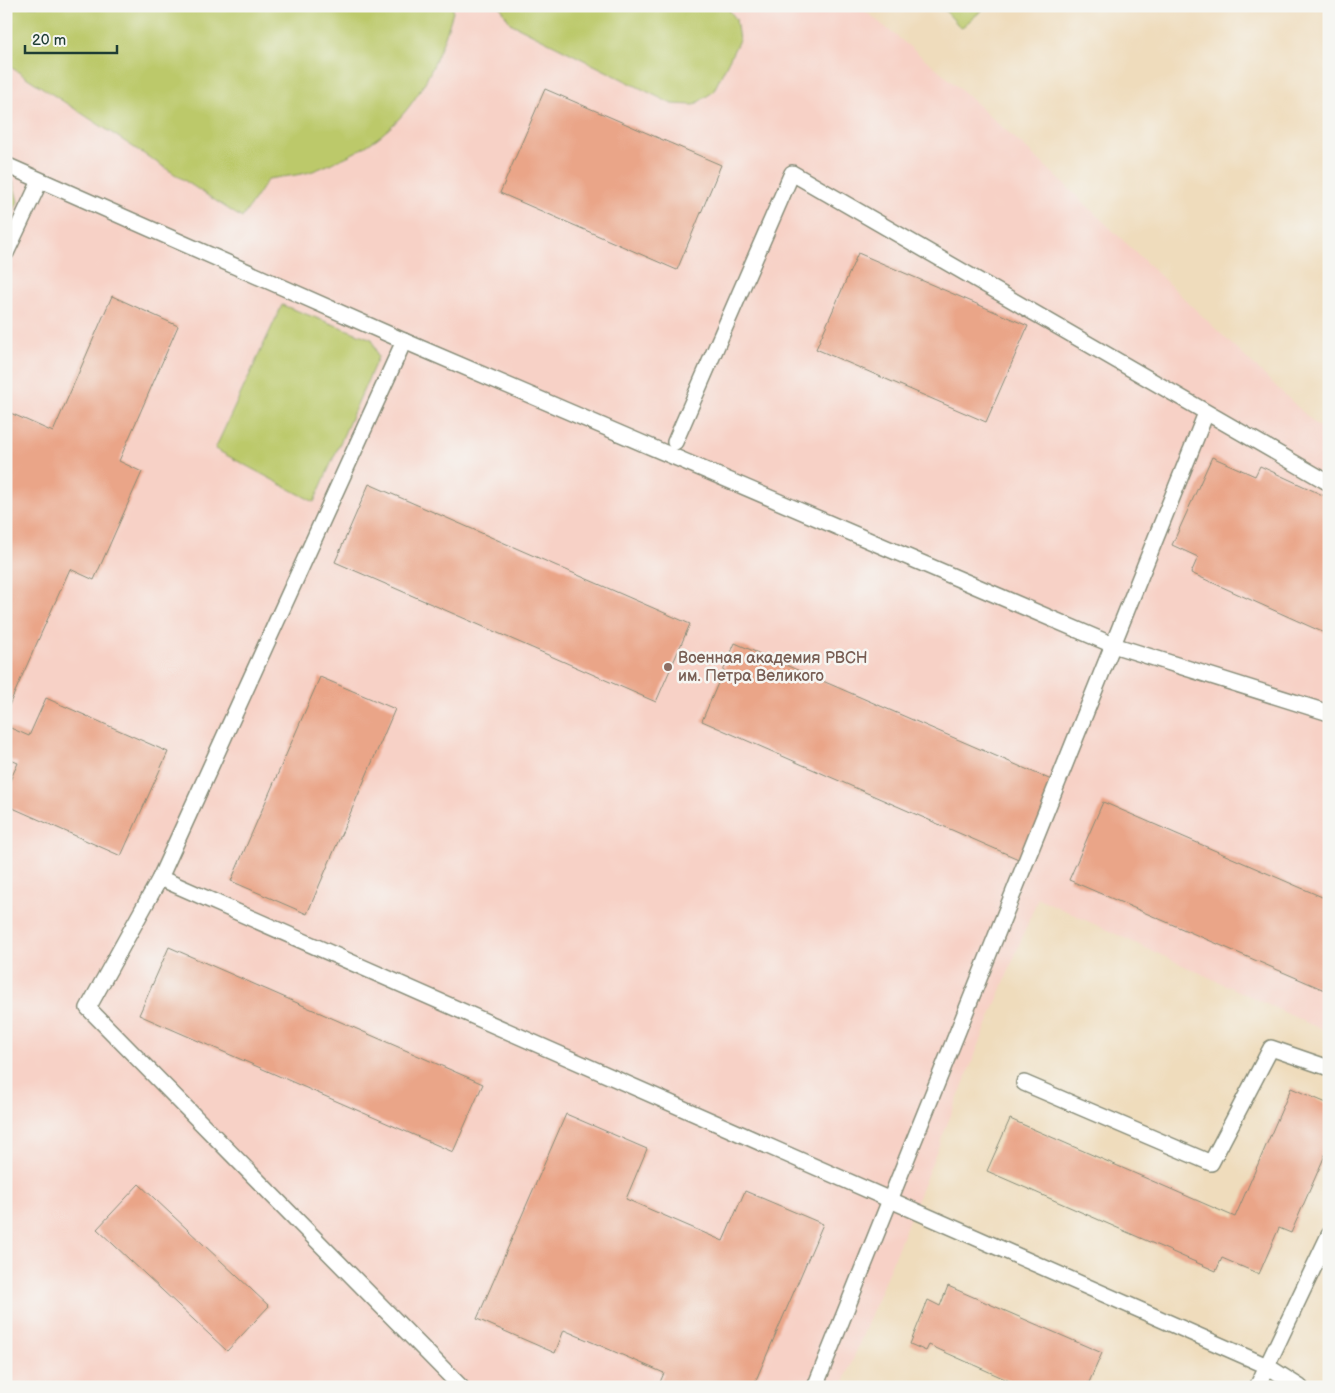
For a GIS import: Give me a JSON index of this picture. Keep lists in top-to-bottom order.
{
  "places": ["Военная академия РВСН им. Петра Великого"],
  "scale_bar": "20 m"
}
